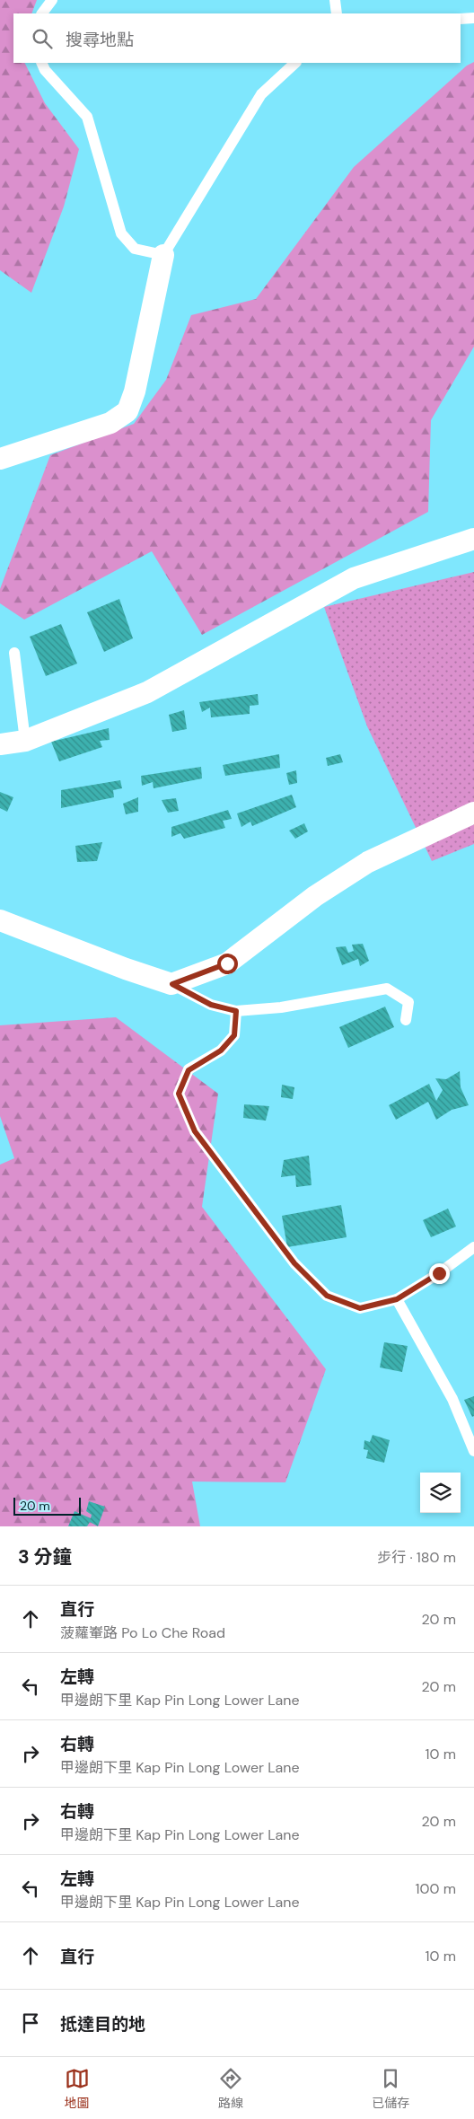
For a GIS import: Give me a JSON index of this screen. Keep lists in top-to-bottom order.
{
  "scale_bar": "20 m",
  "page": {
    "search": "搜尋地點",
    "scale": "20 m",
    "heading": ["3 分鐘", "步行 · 180 m"],
    "list": [
      ["直行", "菠蘿輋路 Po Lo Che Road", "20 m"],
      ["左轉", "甲邊朗下里 Kap Pin Long Lower Lane", "20 m"],
      ["右轉", "甲邊朗下里 Kap Pin Long Lower Lane", "10 m"],
      ["右轉", "甲邊朗下里 Kap Pin Long Lower Lane", "20 m"],
      ["左轉", "甲邊朗下里 Kap Pin Long Lower Lane", "100 m"],
      ["直行", "10 m"],
      "抵達目的地"
    ],
    "nav": ["地圖", "路線", "已儲存"]
  }
}
